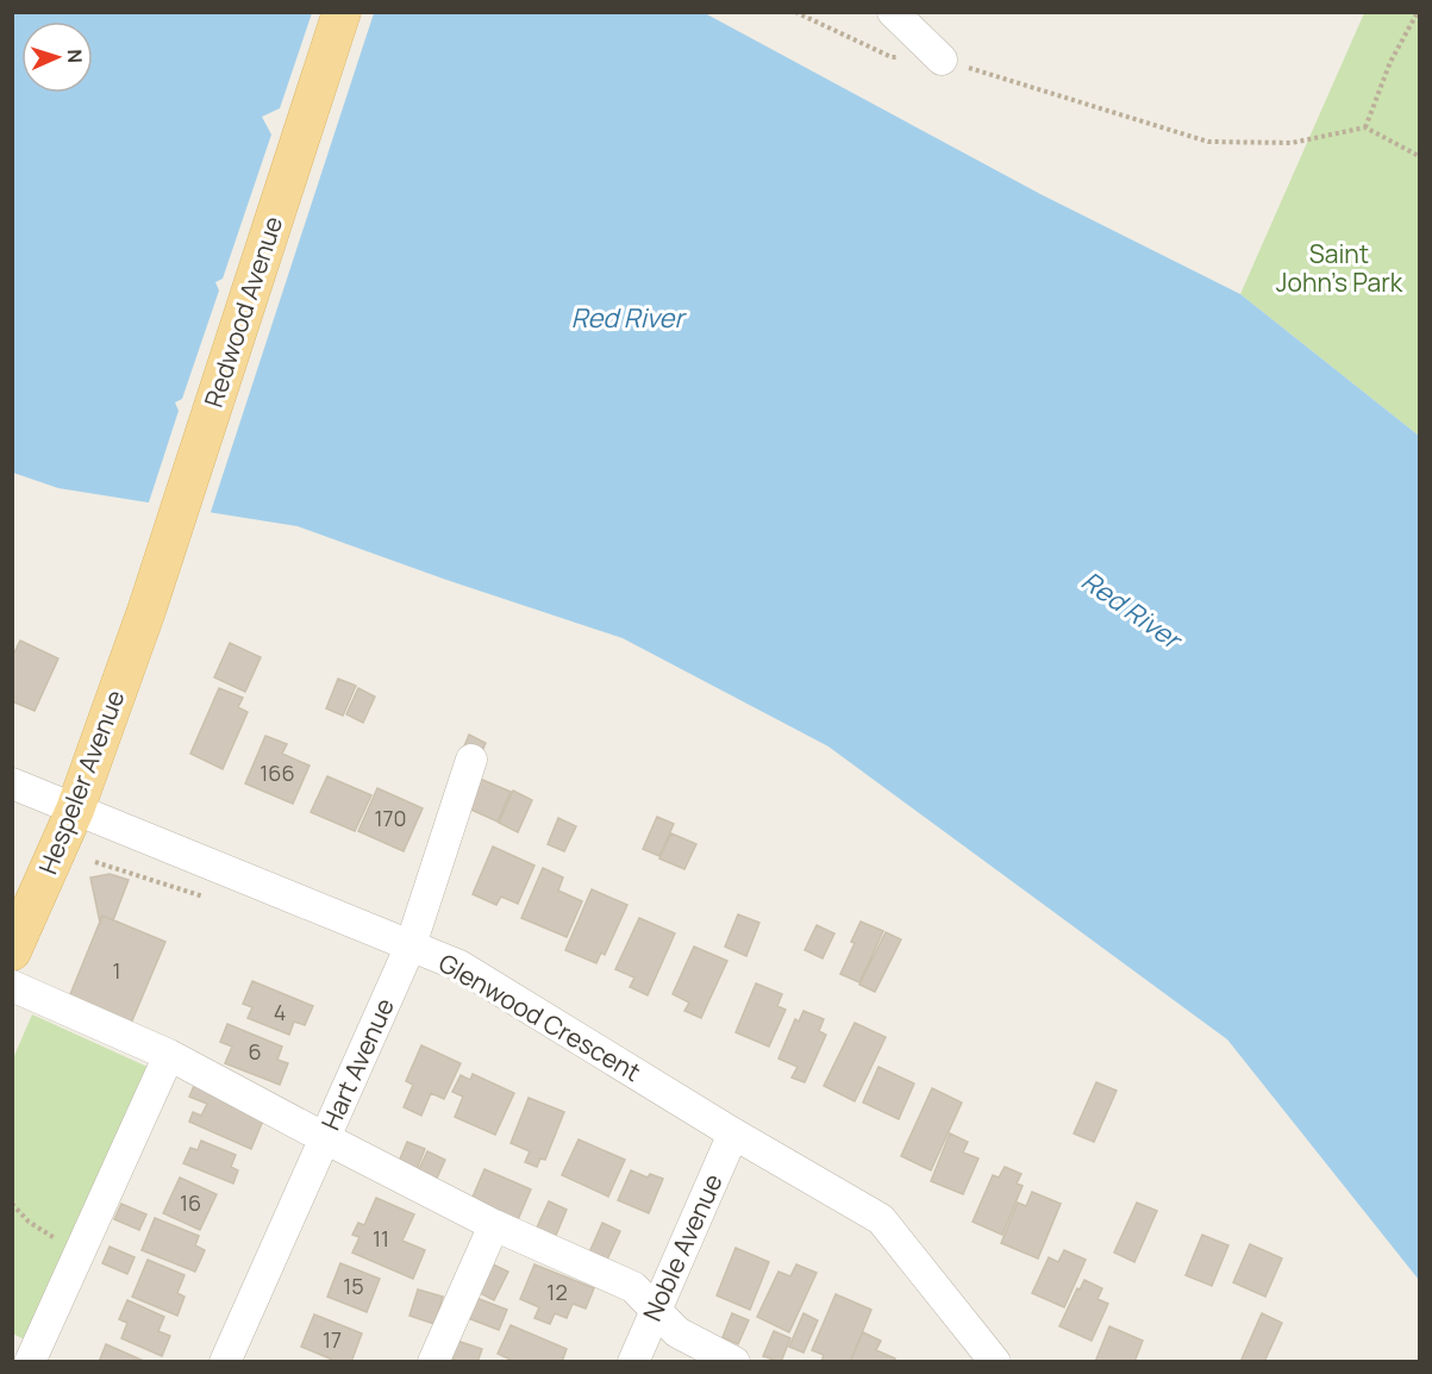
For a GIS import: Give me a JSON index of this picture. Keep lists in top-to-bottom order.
{
  "streets": {
    "main road": ["Redwood Avenue", "Hespeler Avenue"],
    "street": ["Glenwood Crescent", "Hart Avenue", "Noble Avenue"]
  },
  "crossings": [
    ["Redwood Avenue", "Hespeler Avenue"],
    ["Hespeler Avenue", "Glenwood Crescent"],
    ["Glenwood Crescent", "Hart Avenue"],
    ["Glenwood Crescent", "Noble Avenue"]
  ],
  "water": ["Red River"],
  "parks": ["Saint John's Park"],
  "house_numbers": [
    "166",
    "170",
    "1",
    "4",
    "6",
    "16",
    "11",
    "15",
    "12",
    "17"
  ],
  "north": "right"
}
